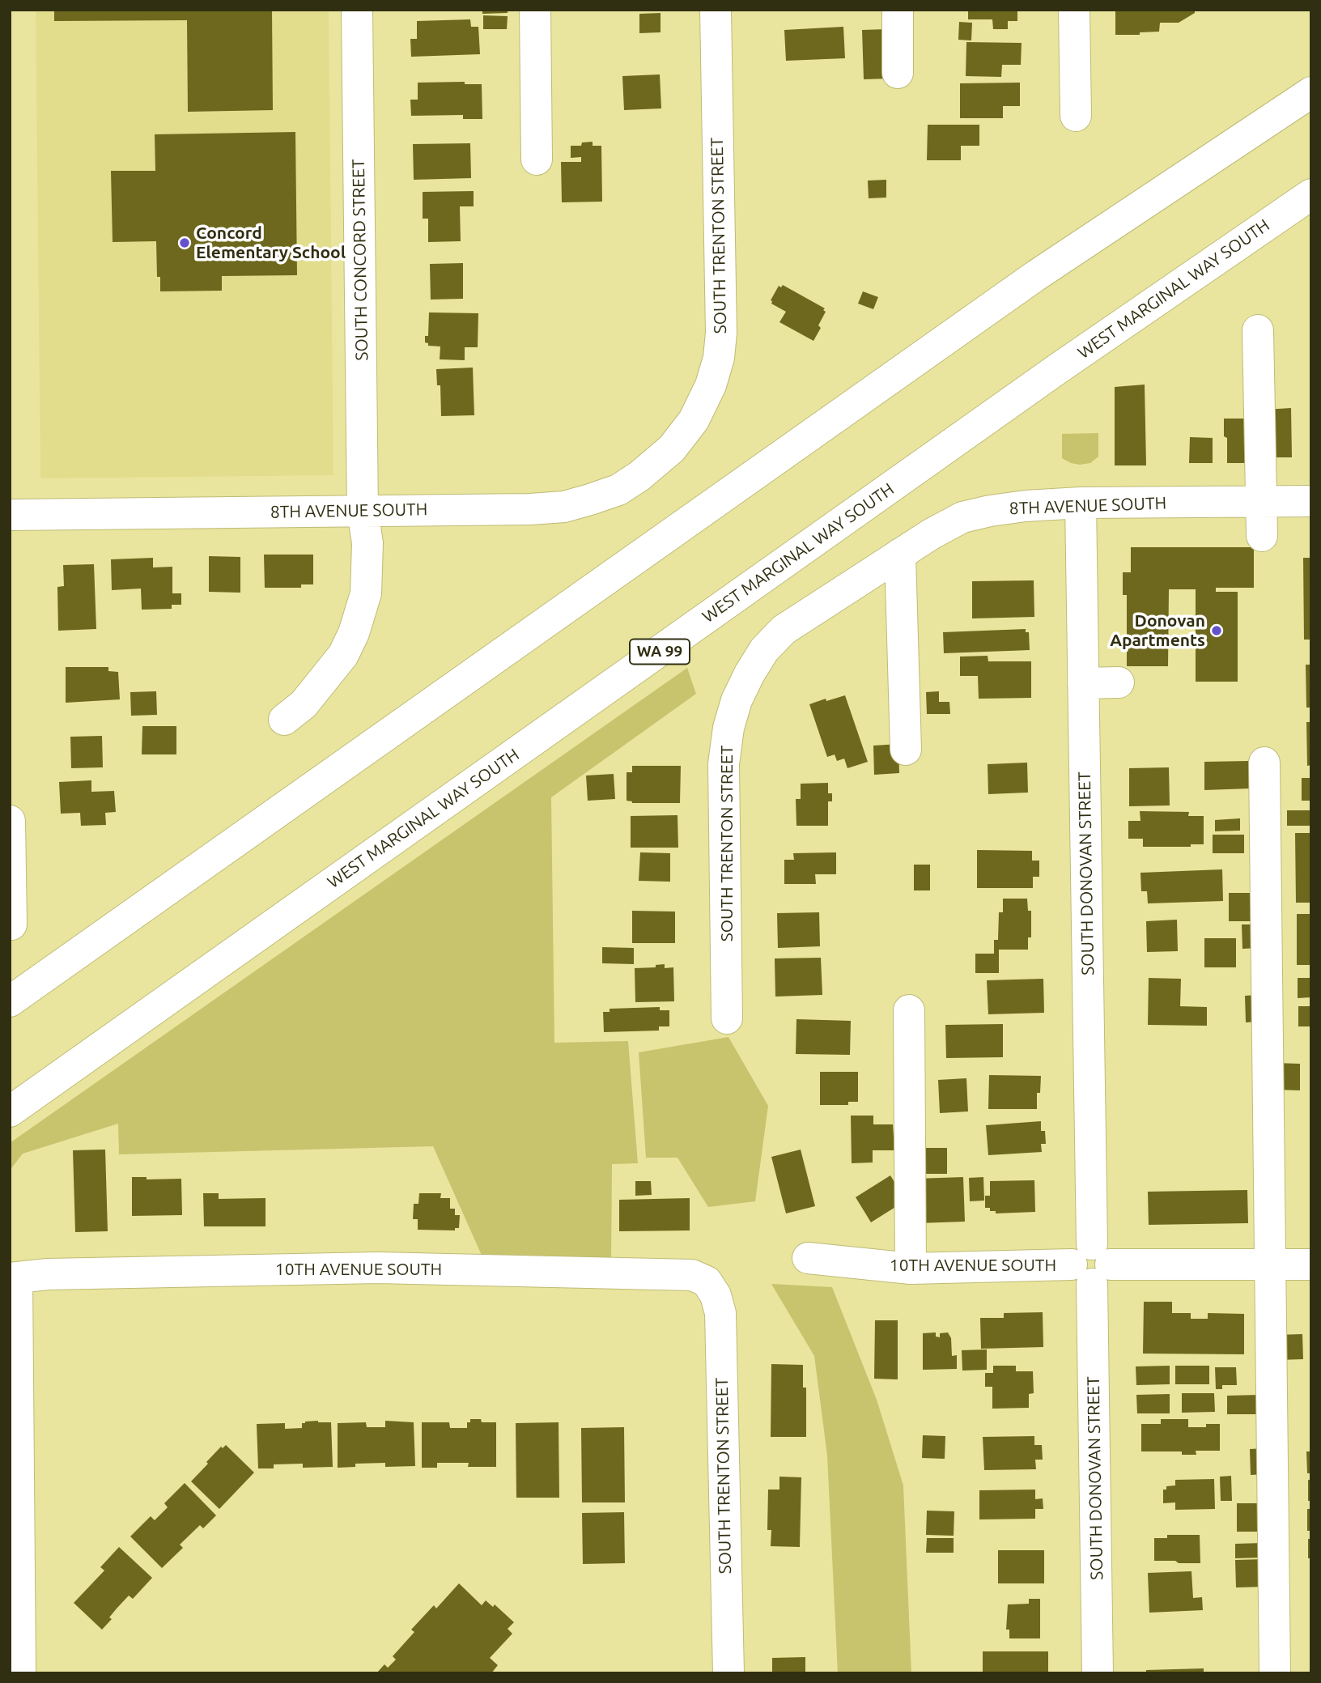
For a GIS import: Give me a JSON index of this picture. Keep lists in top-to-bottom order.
{
  "streets": {
    "main road": [
      "SOUTH TRENTON STREET",
      "SOUTH CONCORD STREET",
      "WEST MARGINAL WAY SOUTH",
      "8TH AVENUE SOUTH",
      "WA 99",
      "SOUTH DONOVAN STREET",
      "10TH AVENUE SOUTH"
    ]
  },
  "crossings": [
    ["SOUTH TRENTON STREET", "8TH AVENUE SOUTH"],
    ["SOUTH TRENTON STREET", "10TH AVENUE SOUTH"],
    ["SOUTH CONCORD STREET", "8TH AVENUE SOUTH"],
    ["8TH AVENUE SOUTH", "SOUTH DONOVAN STREET"],
    ["SOUTH DONOVAN STREET", "10TH AVENUE SOUTH"]
  ],
  "places": ["Concord Elementary School", "Donovan Apartments"]
}
